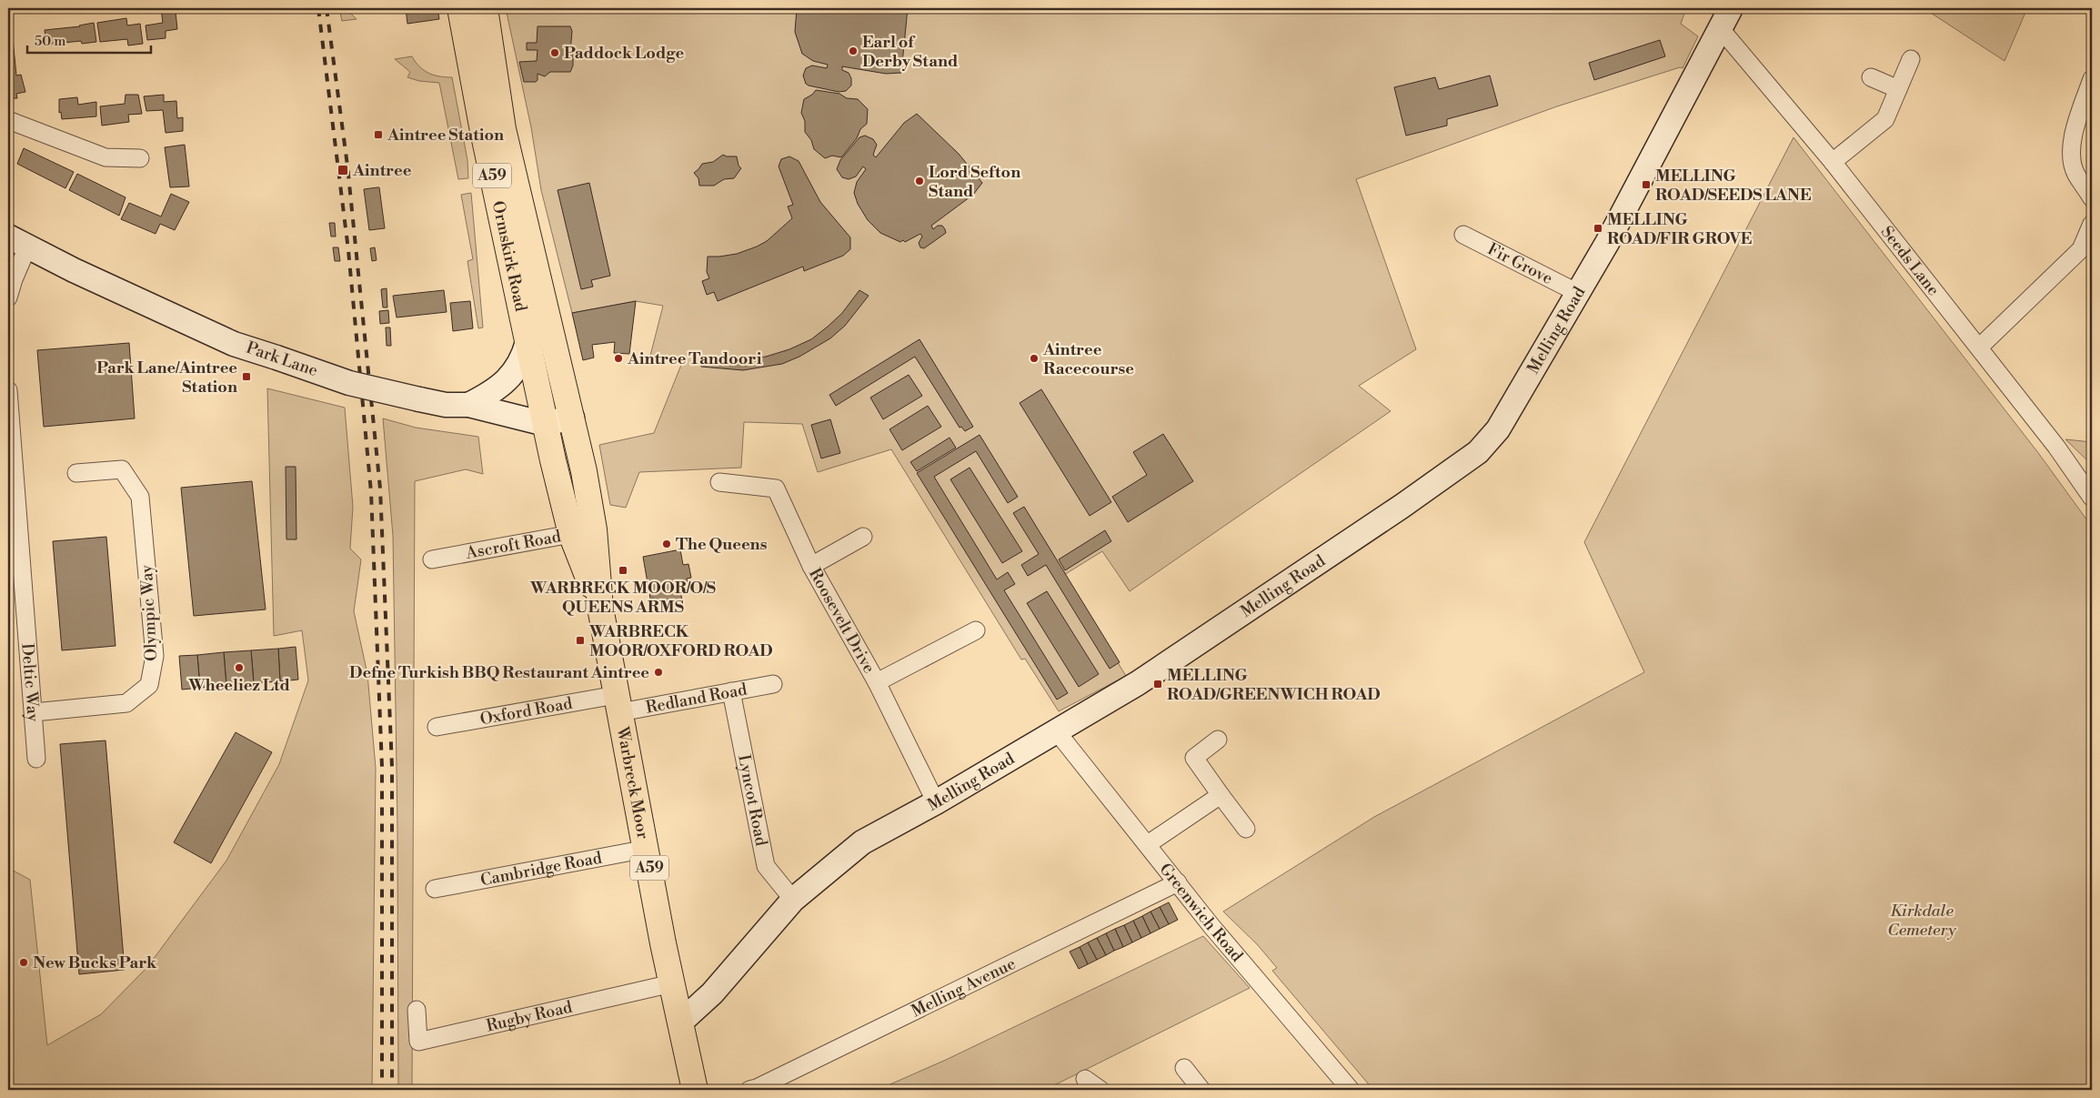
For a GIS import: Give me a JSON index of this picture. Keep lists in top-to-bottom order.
{
  "streets": {
    "highway": ["A59", "Ormskirk Road", "Warbreck Moor"],
    "street": [
      "Seeds Lane",
      "Fir Grove",
      "Melling Road",
      "Park Lane",
      "Ascroft Road",
      "Olympic Way",
      "Roosevelt Drive",
      "Deltic Way",
      "Redland Road",
      "Oxford Road",
      "Lyncot Road",
      "Cambridge Road",
      "Greenwich Road",
      "Melling Avenue",
      "Rugby Road"
    ]
  },
  "crossings": [
    ["Ormskirk Road", "Park Lane"],
    ["Ormskirk Road", "Warbreck Moor"],
    ["Seeds Lane", "Melling Road"],
    ["Fir Grove", "Melling Road"],
    ["Melling Road", "Roosevelt Drive"],
    ["Melling Road", "Warbreck Moor"],
    ["Melling Road", "Lyncot Road"],
    ["Melling Road", "Greenwich Road"],
    ["Park Lane", "Warbreck Moor"],
    ["Ascroft Road", "Warbreck Moor"],
    ["Olympic Way", "Deltic Way"],
    ["Redland Road", "Oxford Road"],
    ["Redland Road", "Warbreck Moor"],
    ["Redland Road", "Lyncot Road"],
    ["Oxford Road", "Warbreck Moor"],
    ["Warbreck Moor", "Cambridge Road"],
    ["Warbreck Moor", "Rugby Road"],
    ["Greenwich Road", "Melling Avenue"]
  ],
  "parks": ["Kirkdale Cemetery"],
  "places": {
    "other": [
      "Earl of Derby Stand",
      "Paddock Lodge",
      "Lord Sefton Stand",
      "Aintree Tandoori",
      "Aintree Racecourse",
      "The Queens",
      "Wheeliez Ltd",
      "Defne Turkish BBQ Restaurant Aintree",
      "New Bucks Park"
    ],
    "transit": [
      "Aintree Station",
      "Aintree",
      "MELLING ROAD/SEEDS LANE",
      "MELLING ROAD/FIR GROVE",
      "Park Lane/Aintree Station",
      "WARBRECK MOOR/O/S QUEENS ARMS",
      "WARBRECK MOOR/OXFORD ROAD",
      "MELLING ROAD/GREENWICH ROAD"
    ]
  },
  "scale_bar": "50 m"
}
